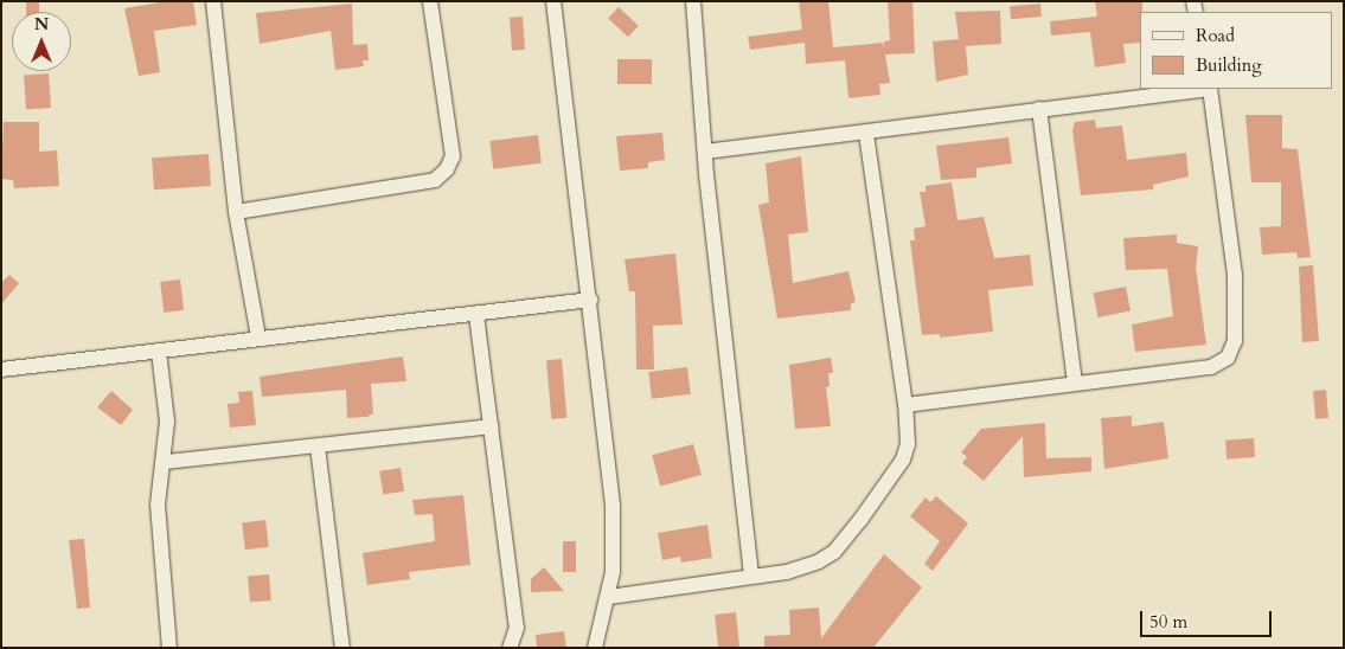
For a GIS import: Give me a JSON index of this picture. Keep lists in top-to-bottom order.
{
  "legend": ["Road", "Building"],
  "scale_bar": "50 m",
  "north": "top"
}
